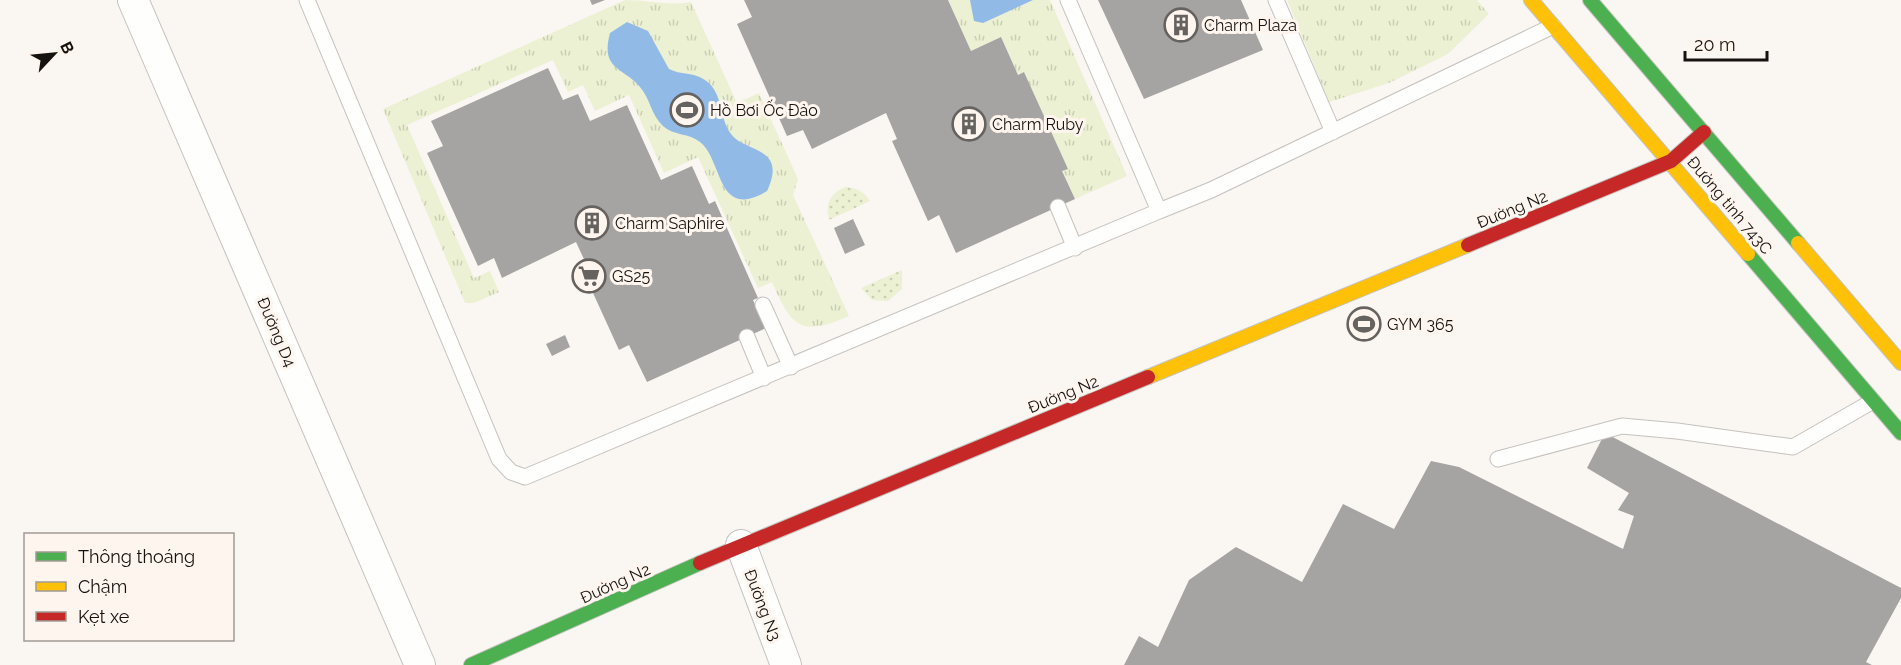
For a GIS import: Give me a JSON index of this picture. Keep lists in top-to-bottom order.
{
  "streets": {
    "street": [
      "Đường tỉnh 743C",
      "Đường N2",
      "Đường D4",
      "Đường N3"
    ]
  },
  "crossings": [
    ["Đường tỉnh 743C", "Đường N2"],
    ["Đường N2", "Đường N3"]
  ],
  "places": {
    "building": ["Charm Plaza", "Charm Ruby", "Charm Saphire"],
    "sports": ["Hồ Bơi Ốc Đảo", "GYM 365"],
    "supermarket": ["GS25"]
  },
  "legend": ["Thông thoáng", "Chậm", "Kẹt xe"],
  "scale_bar": "20 m",
  "north": "top right"
}
